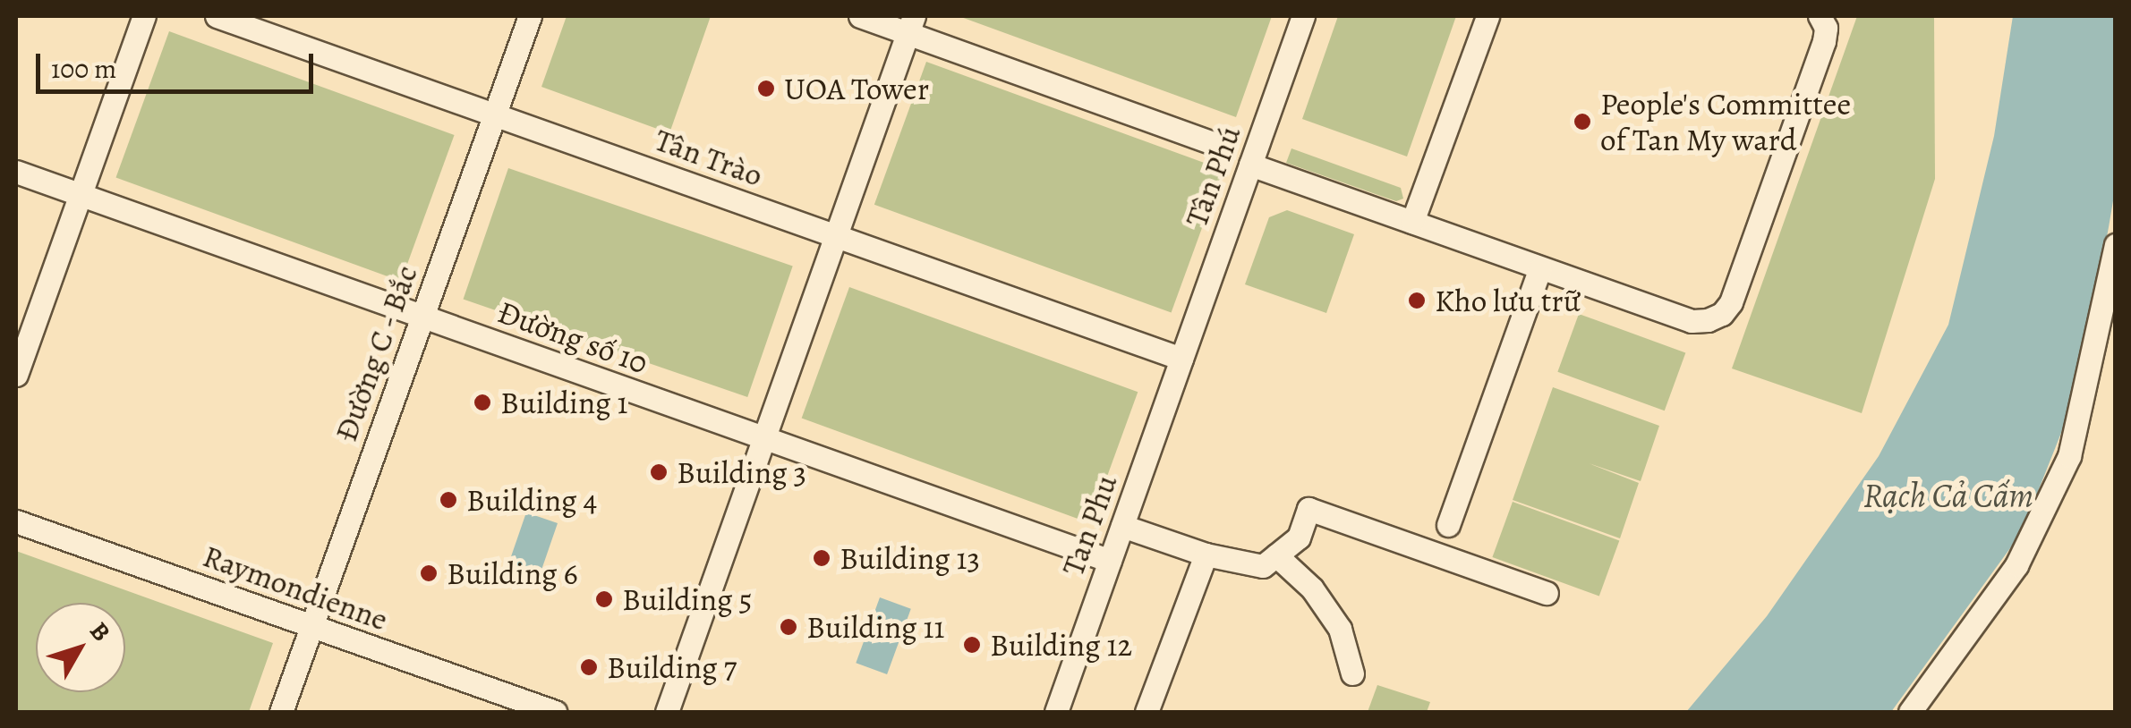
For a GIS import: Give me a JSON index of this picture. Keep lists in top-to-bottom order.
{
  "streets": {
    "street": [
      "Tân Trào",
      "Tân Phú",
      "Đường số 10",
      "Đường C - Bắc",
      "Tan Phu",
      "Raymondienne"
    ]
  },
  "crossings": [
    ["Tân Trào", "Tân Phú"],
    ["Tân Trào", "Đường C - Bắc"],
    ["Tân Trào", "Tan Phu"],
    ["Tân Phú", "Tan Phu"],
    ["Đường số 10", "Đường C - Bắc"],
    ["Đường số 10", "Tan Phu"],
    ["Đường C - Bắc", "Raymondienne"]
  ],
  "water": ["Rạch Cả Cấm"],
  "places": [
    "UOA Tower",
    "People's Committee of Tan My ward",
    "Kho lưu trữ",
    "Building 1",
    "Building 3",
    "Building 4",
    "Building 13",
    "Building 6",
    "Building 5",
    "Building 11",
    "Building 12",
    "Building 7"
  ],
  "scale_bar": "100 m",
  "north": "top right"
}
